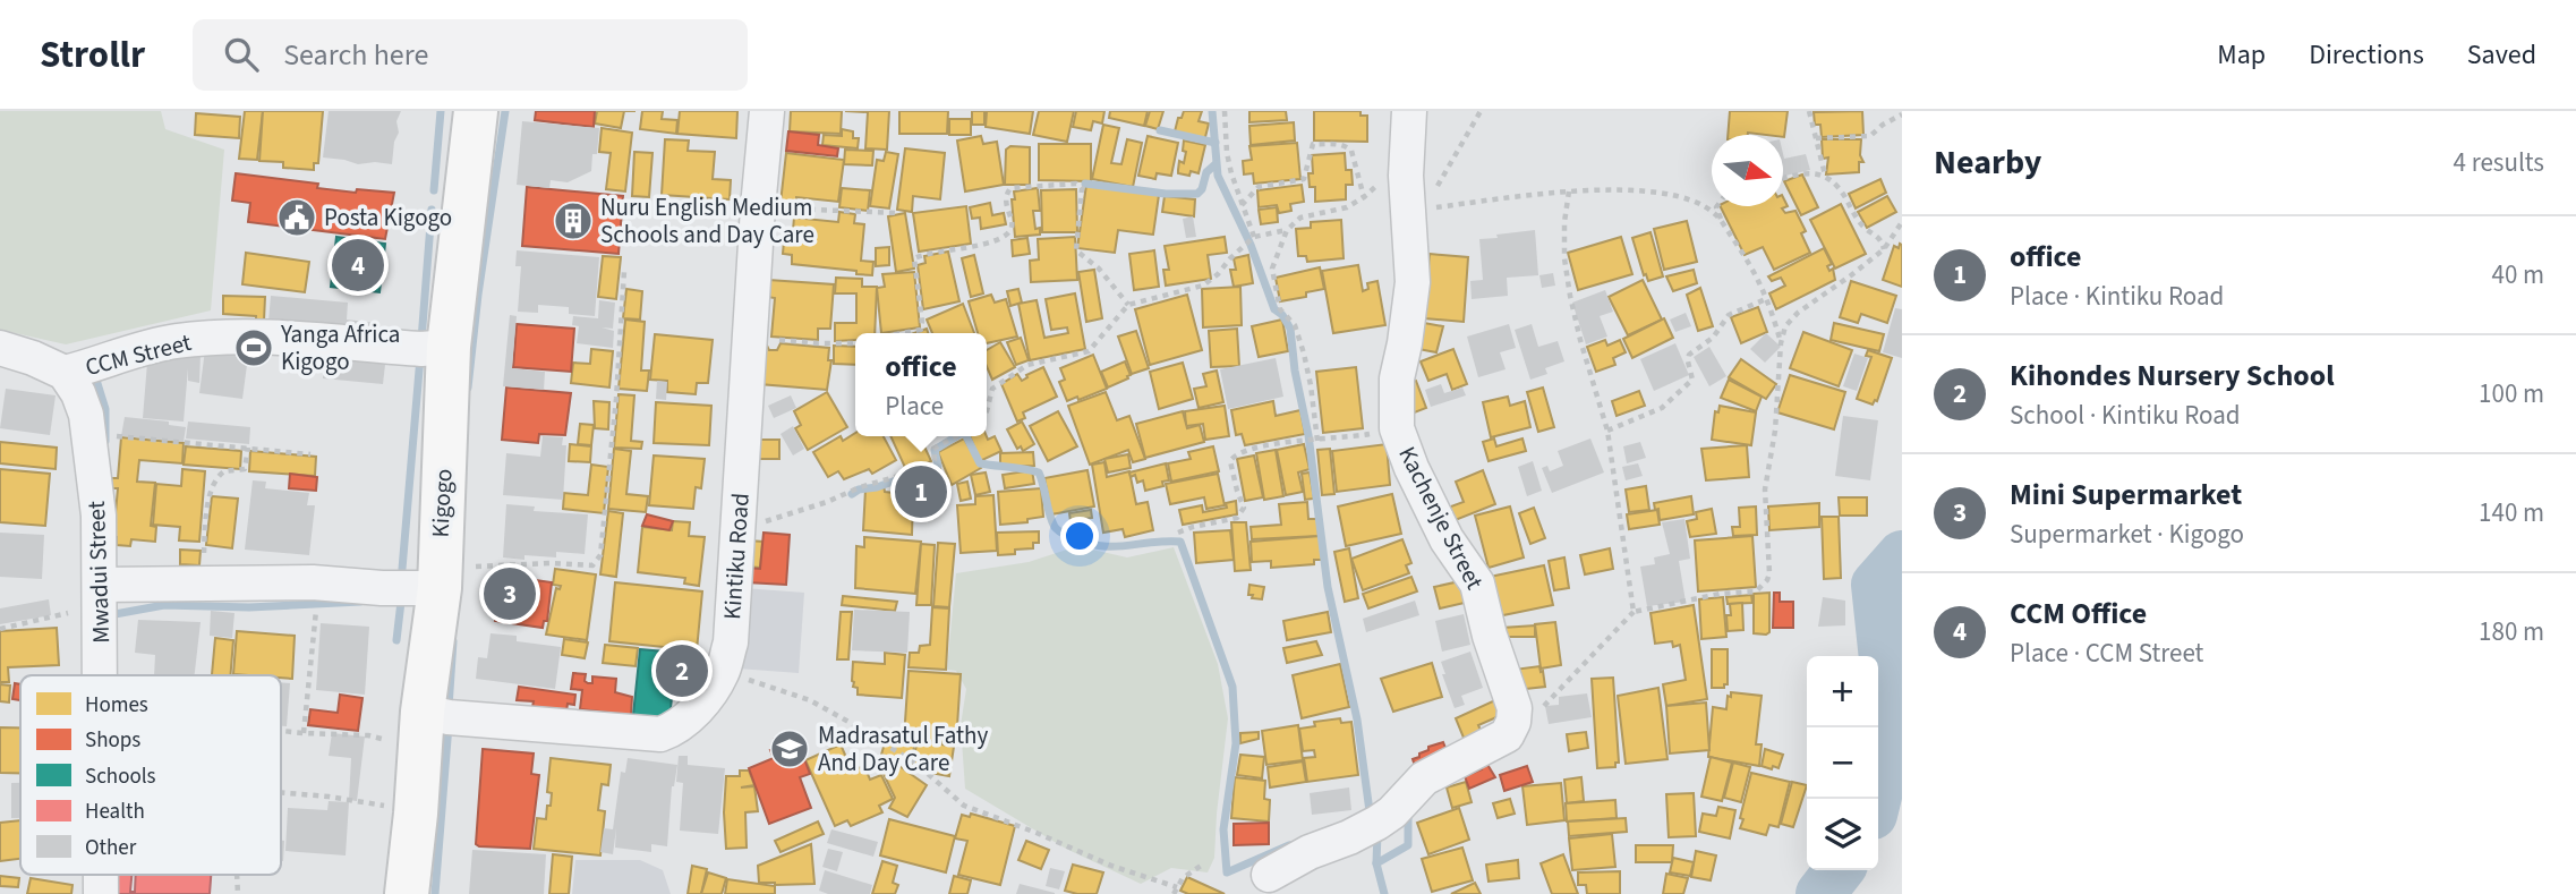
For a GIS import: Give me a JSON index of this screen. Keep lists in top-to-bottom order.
{
  "streets": {
    "main road": ["Kigogo"],
    "street": [
      "CCM Street",
      "Kachenje Street",
      "Kintiku Road",
      "Mwadui Street"
    ]
  },
  "crossings": [
    ["CCM Street", "Kigogo"],
    ["CCM Street", "Mwadui Street"],
    ["Kigogo", "Kintiku Road"]
  ],
  "places": {
    "public building": ["Posta Kigogo"],
    "building": ["Nuru English Medium Schools and Day Care"],
    "sports": ["Yanga Africa Kigogo"],
    "school or university": ["Madrasatul Fathy And Day Care"]
  },
  "legend": [
    "Homes",
    "Shops",
    "Schools",
    "Health",
    "Other"
  ],
  "north": "right",
  "page": {
    "header": "Strollr",
    "search": "Search here",
    "nav": ["Map", "Directions", "Saved"],
    "heading": ["Nearby", "4 results"],
    "list": [
      {
        "mark": "1",
        "name": "office",
        "note": "Place · Kintiku Road",
        "value": "40 m"
      },
      {
        "mark": "2",
        "name": "Kihondes Nursery School",
        "note": "School · Kintiku Road",
        "value": "100 m"
      },
      {
        "mark": "3",
        "name": "Mini Supermarket",
        "note": "Supermarket · Kigogo",
        "value": "140 m"
      },
      {
        "mark": "4",
        "name": "CCM Office",
        "note": "Place · CCM Street",
        "value": "180 m"
      }
    ],
    "pins": [
      "4",
      "1",
      "3",
      "2"
    ],
    "popup": ["office", "Place"],
    "map_buttons": ["+", "−"]
  }
}
